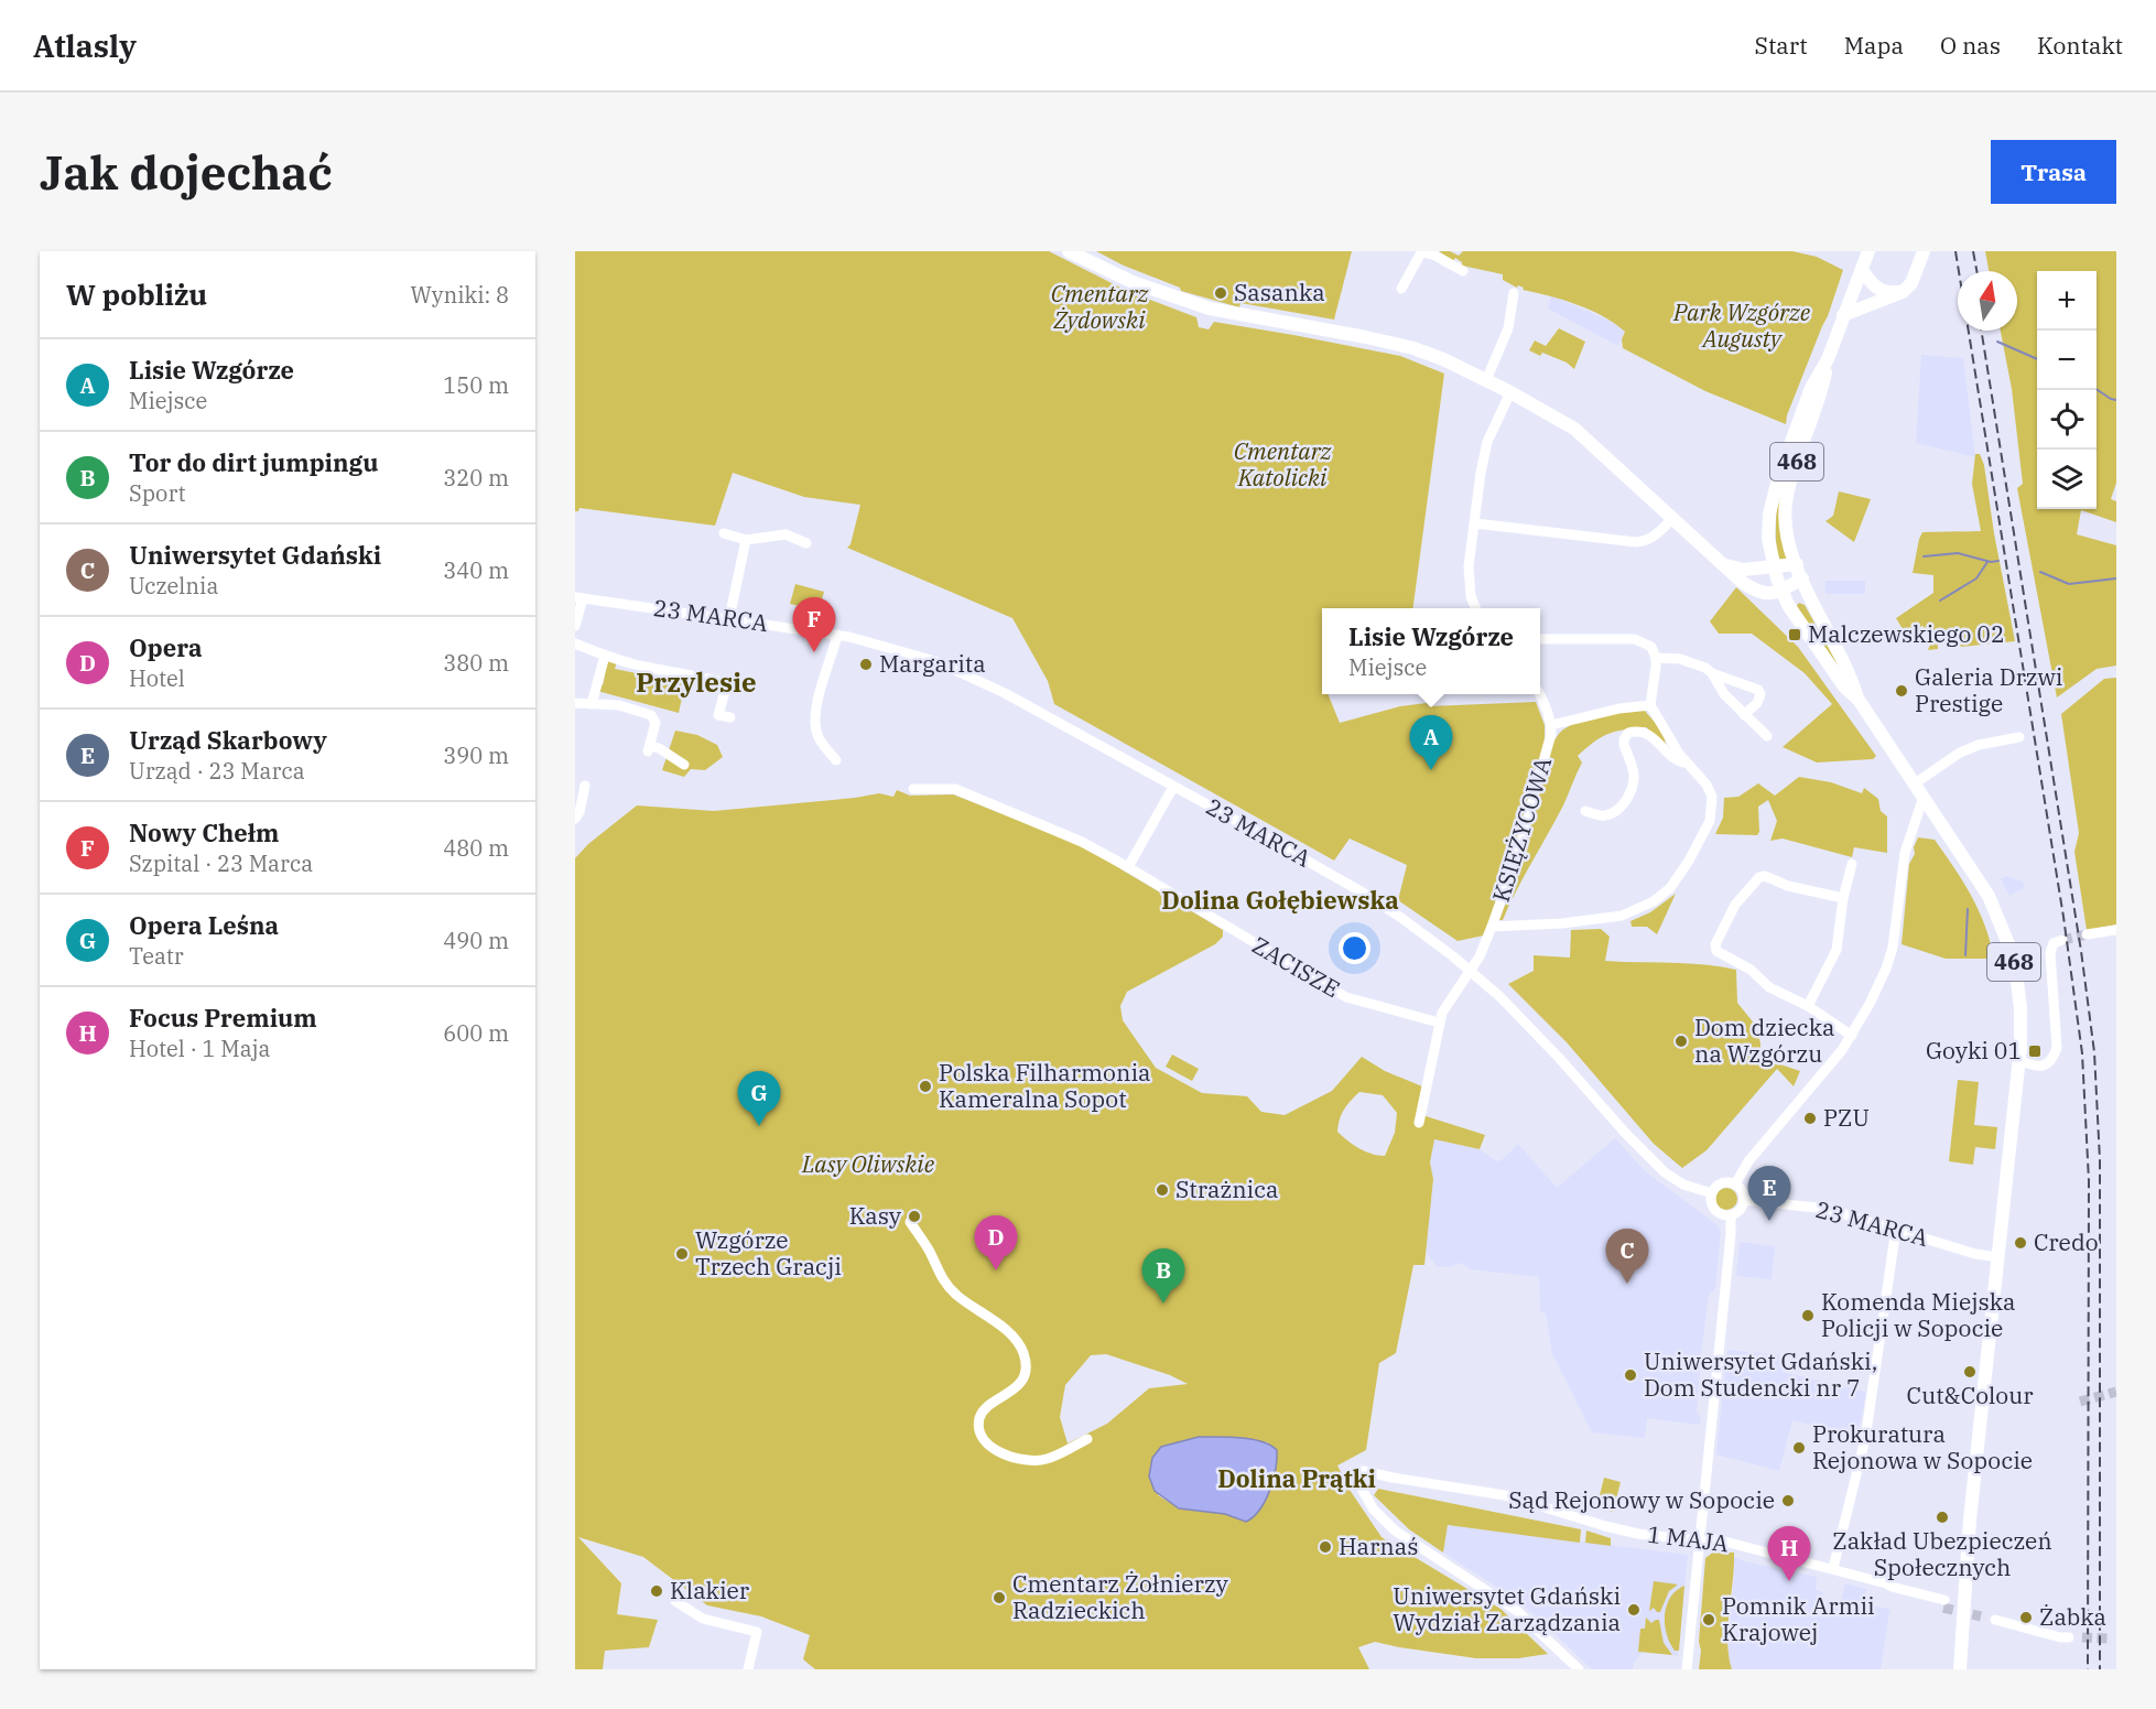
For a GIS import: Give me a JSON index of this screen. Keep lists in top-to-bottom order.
{
  "streets": {
    "main road": ["468"],
    "street": [
      "23 MARCA",
      "KSIĘŻYCOWA",
      "ZACISZE",
      "1 MAJA"
    ]
  },
  "crossings": [
    ["468", "23 MARCA"],
    ["23 MARCA", "KSIĘŻYCOWA"],
    ["KSIĘŻYCOWA", "ZACISZE"]
  ],
  "districts": ["Przylesie", "Dolina Gołębiewska", "Dolina Prątki"],
  "parks": [
    "Cmentarz Żydowski",
    "Park Wzgórze Augusty",
    "Cmentarz Katolicki",
    "Lasy Oliwskie"
  ],
  "places": {
    "other": [
      "Sasanka",
      "Margarita",
      "Galeria Drzwi Prestige",
      "Dom dziecka na Wzgórzu",
      "Polska Filharmonia Kameralna Sopot",
      "PZU",
      "Strażnica",
      "Kasy",
      "Credo",
      "Wzgórze Trzech Gracji",
      "Komenda Miejska Policji w Sopocie",
      "Cut&Colour",
      "Uniwersytet Gdański, Dom Studencki nr 7",
      "Prokuratura Rejonowa w Sopocie",
      "Sąd Rejonowy w Sopocie",
      "Zakład Ubezpieczeń Społecznych",
      "Harnaś",
      "Klakier",
      "Cmentarz Żołnierzy Radzieckich",
      "Uniwersytet Gdański Wydział Zarządzania",
      "Żabka",
      "Pomnik Armii Krajowej"
    ],
    "transit": ["Malczewskiego 02", "Goyki 01"]
  },
  "north": "top",
  "page": {
    "header": "Atlasly",
    "nav": [
      "Start",
      "Mapa",
      "O nas",
      "Kontakt"
    ],
    "buttons": "Trasa",
    "title": "Jak dojechać",
    "heading": ["W pobliżu", "Wyniki: 8"],
    "map_buttons": ["+", "−"],
    "list": [
      {
        "mark": "A",
        "name": "Lisie Wzgórze",
        "note": "Miejsce",
        "value": "150 m"
      },
      {
        "mark": "B",
        "name": "Tor do dirt jumpingu",
        "note": "Sport",
        "value": "320 m"
      },
      {
        "mark": "C",
        "name": "Uniwersytet Gdański",
        "note": "Uczelnia",
        "value": "340 m"
      },
      {
        "mark": "D",
        "name": "Opera",
        "note": "Hotel",
        "value": "380 m"
      },
      {
        "mark": "E",
        "name": "Urząd Skarbowy",
        "note": "Urząd · 23 Marca",
        "value": "390 m"
      },
      {
        "mark": "F",
        "name": "Nowy Chełm",
        "note": "Szpital · 23 Marca",
        "value": "480 m"
      },
      {
        "mark": "G",
        "name": "Opera Leśna",
        "note": "Teatr",
        "value": "490 m"
      },
      {
        "mark": "H",
        "name": "Focus Premium",
        "note": "Hotel · 1 Maja",
        "value": "600 m"
      }
    ],
    "pins": [
      "F",
      "A",
      "G",
      "E",
      "D",
      "C",
      "B",
      "H"
    ],
    "popup": ["Lisie Wzgórze", "Miejsce"]
  }
}
